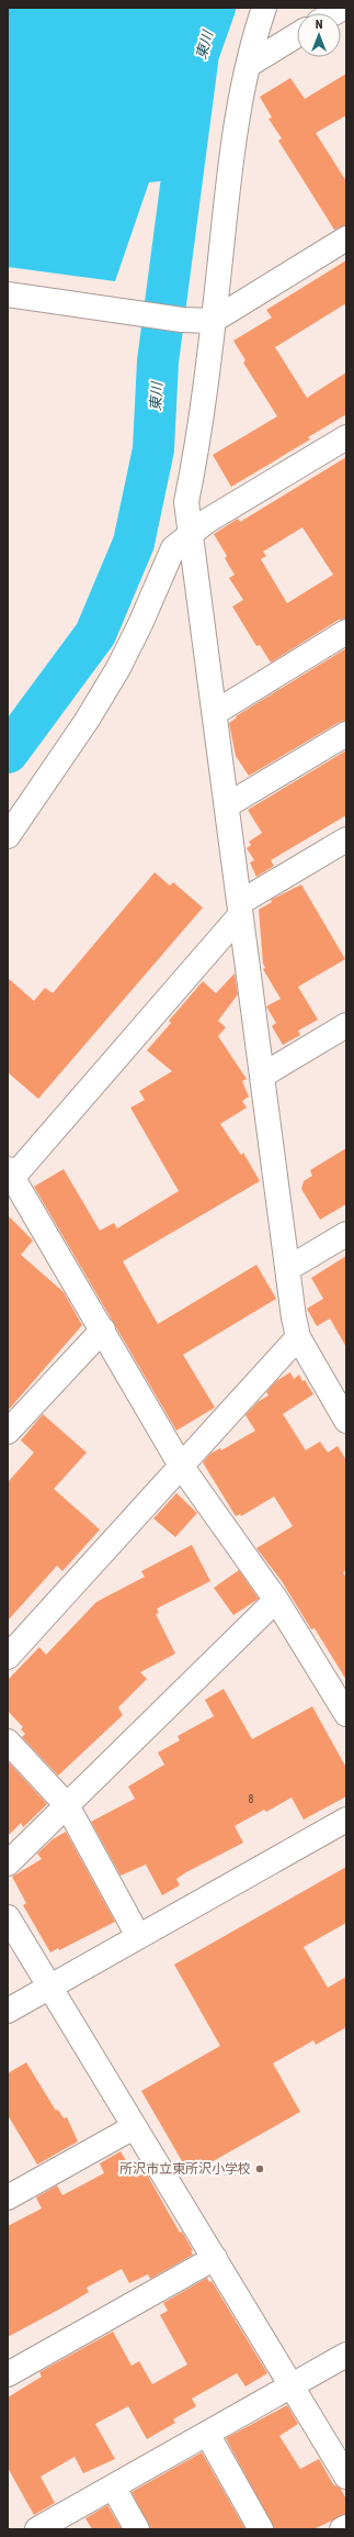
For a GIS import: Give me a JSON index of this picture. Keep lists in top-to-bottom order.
{
  "water": ["東川"],
  "places": ["所沢市立東所沢小学校"],
  "house_numbers": ["8"],
  "north": "top"
}
